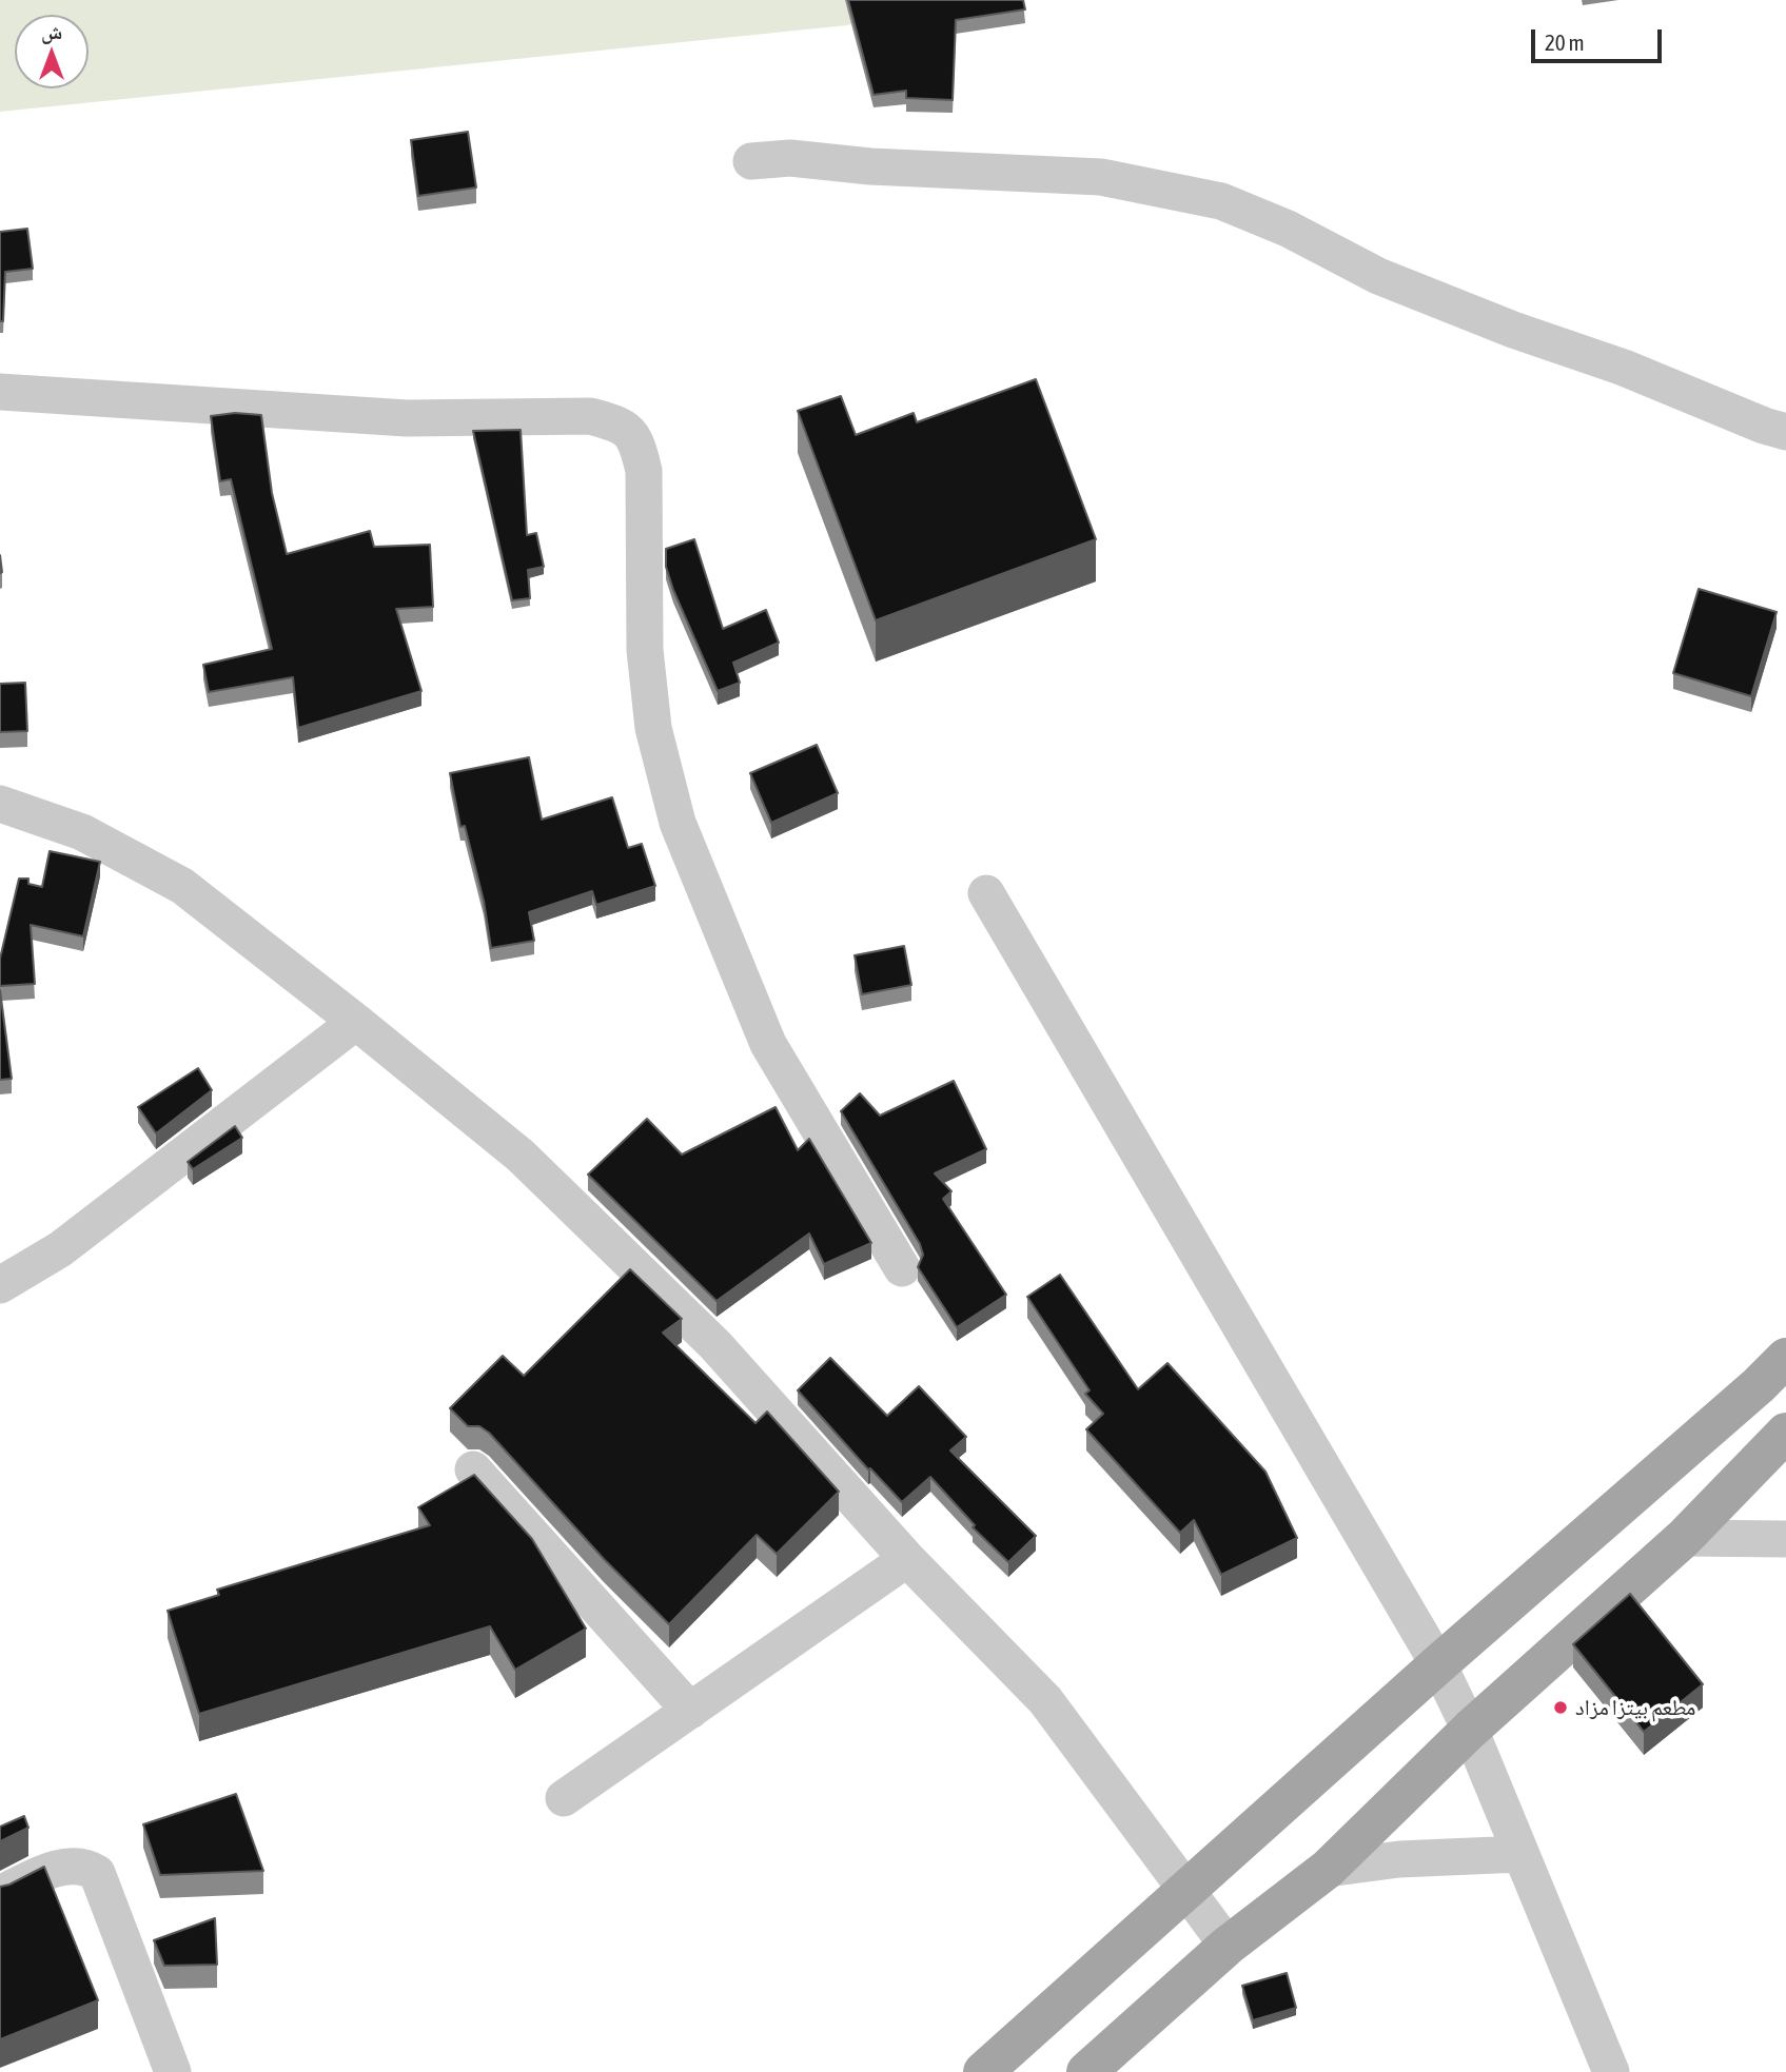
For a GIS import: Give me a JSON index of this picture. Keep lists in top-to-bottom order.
{
  "places": ["مطعم بيتزا مزاد"],
  "scale_bar": "20 m",
  "north": "top"
}
